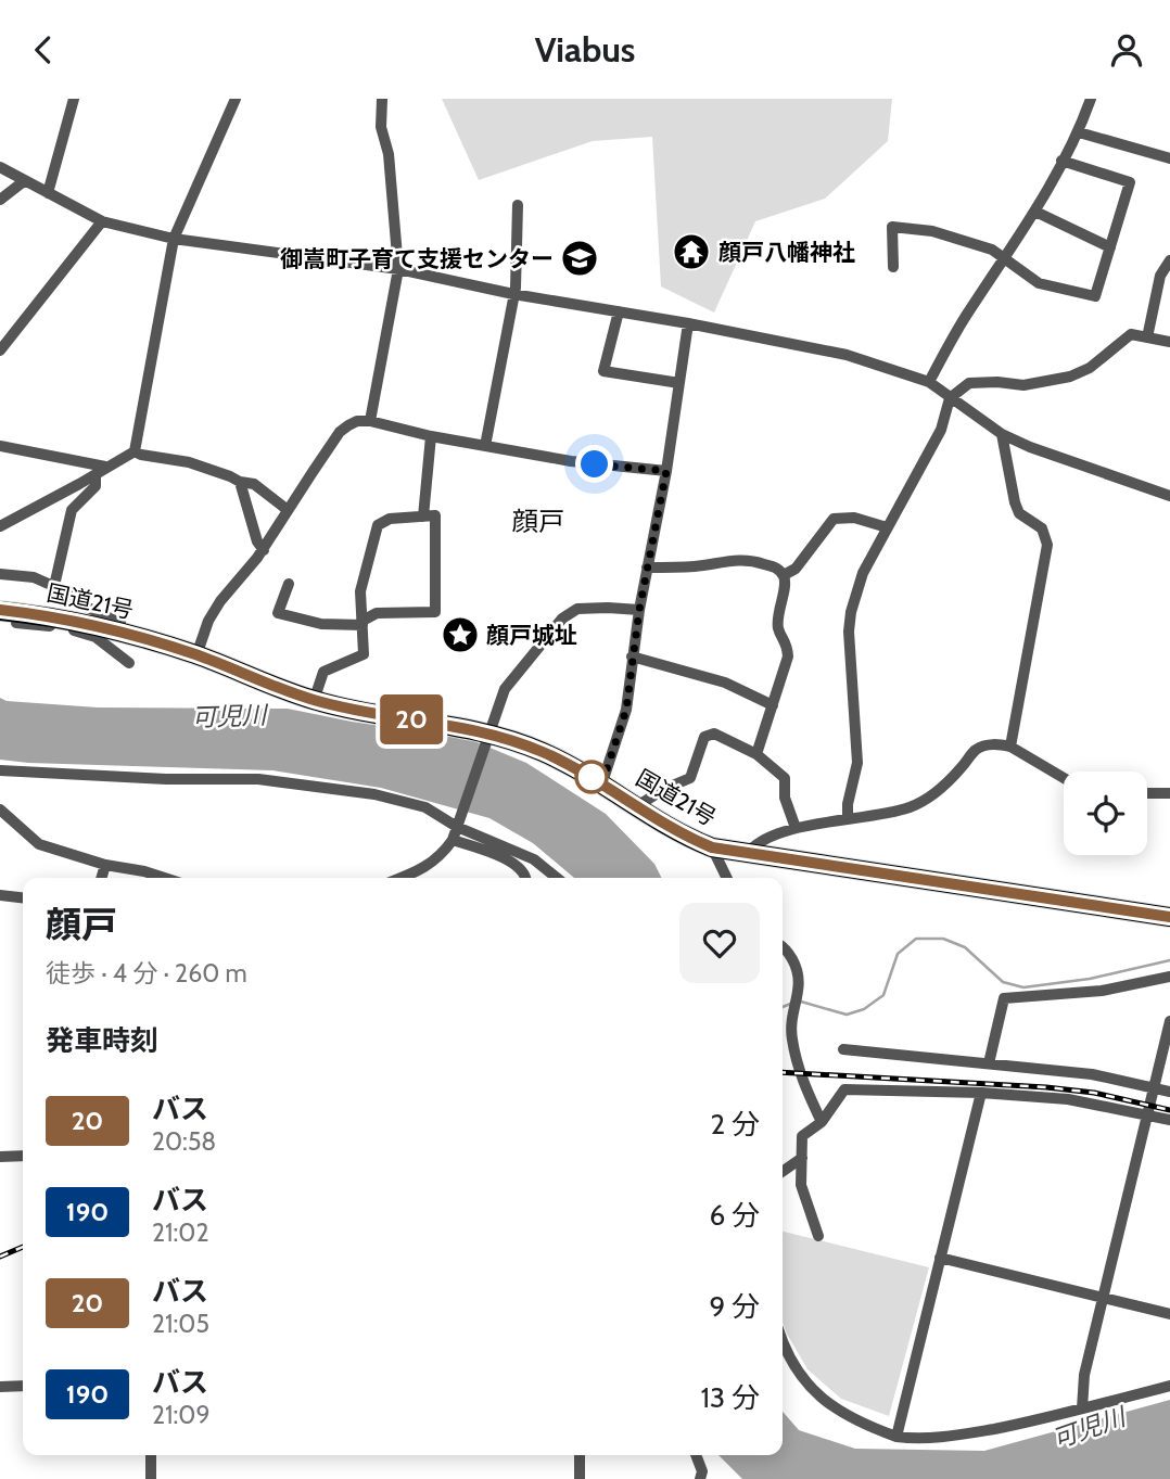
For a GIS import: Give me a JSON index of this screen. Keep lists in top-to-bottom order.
{
  "streets": {
    "highway": ["国道21号"]
  },
  "districts": ["顔戸"],
  "water": ["可児川"],
  "places": {
    "temple": ["顔戸八幡神社"],
    "school or university": ["御嵩町子育て支援センター"],
    "place": ["顔戸城址"]
  },
  "lines": ["bus line 20"],
  "page": {
    "header": "Viabus",
    "on_map": "20",
    "heading": [
      ["顔戸", "徒歩 · 4 分 · 260 m"],
      "発車時刻"
    ],
    "list": [
      {
        "mark": "20",
        "name": "バス",
        "note": "20:58",
        "value": "2 分"
      },
      {
        "mark": "190",
        "name": "バス",
        "note": "21:02",
        "value": "6 分"
      },
      {
        "mark": "20",
        "name": "バス",
        "note": "21:05",
        "value": "9 分"
      },
      {
        "mark": "190",
        "name": "バス",
        "note": "21:09",
        "value": "13 分"
      }
    ]
  }
}
